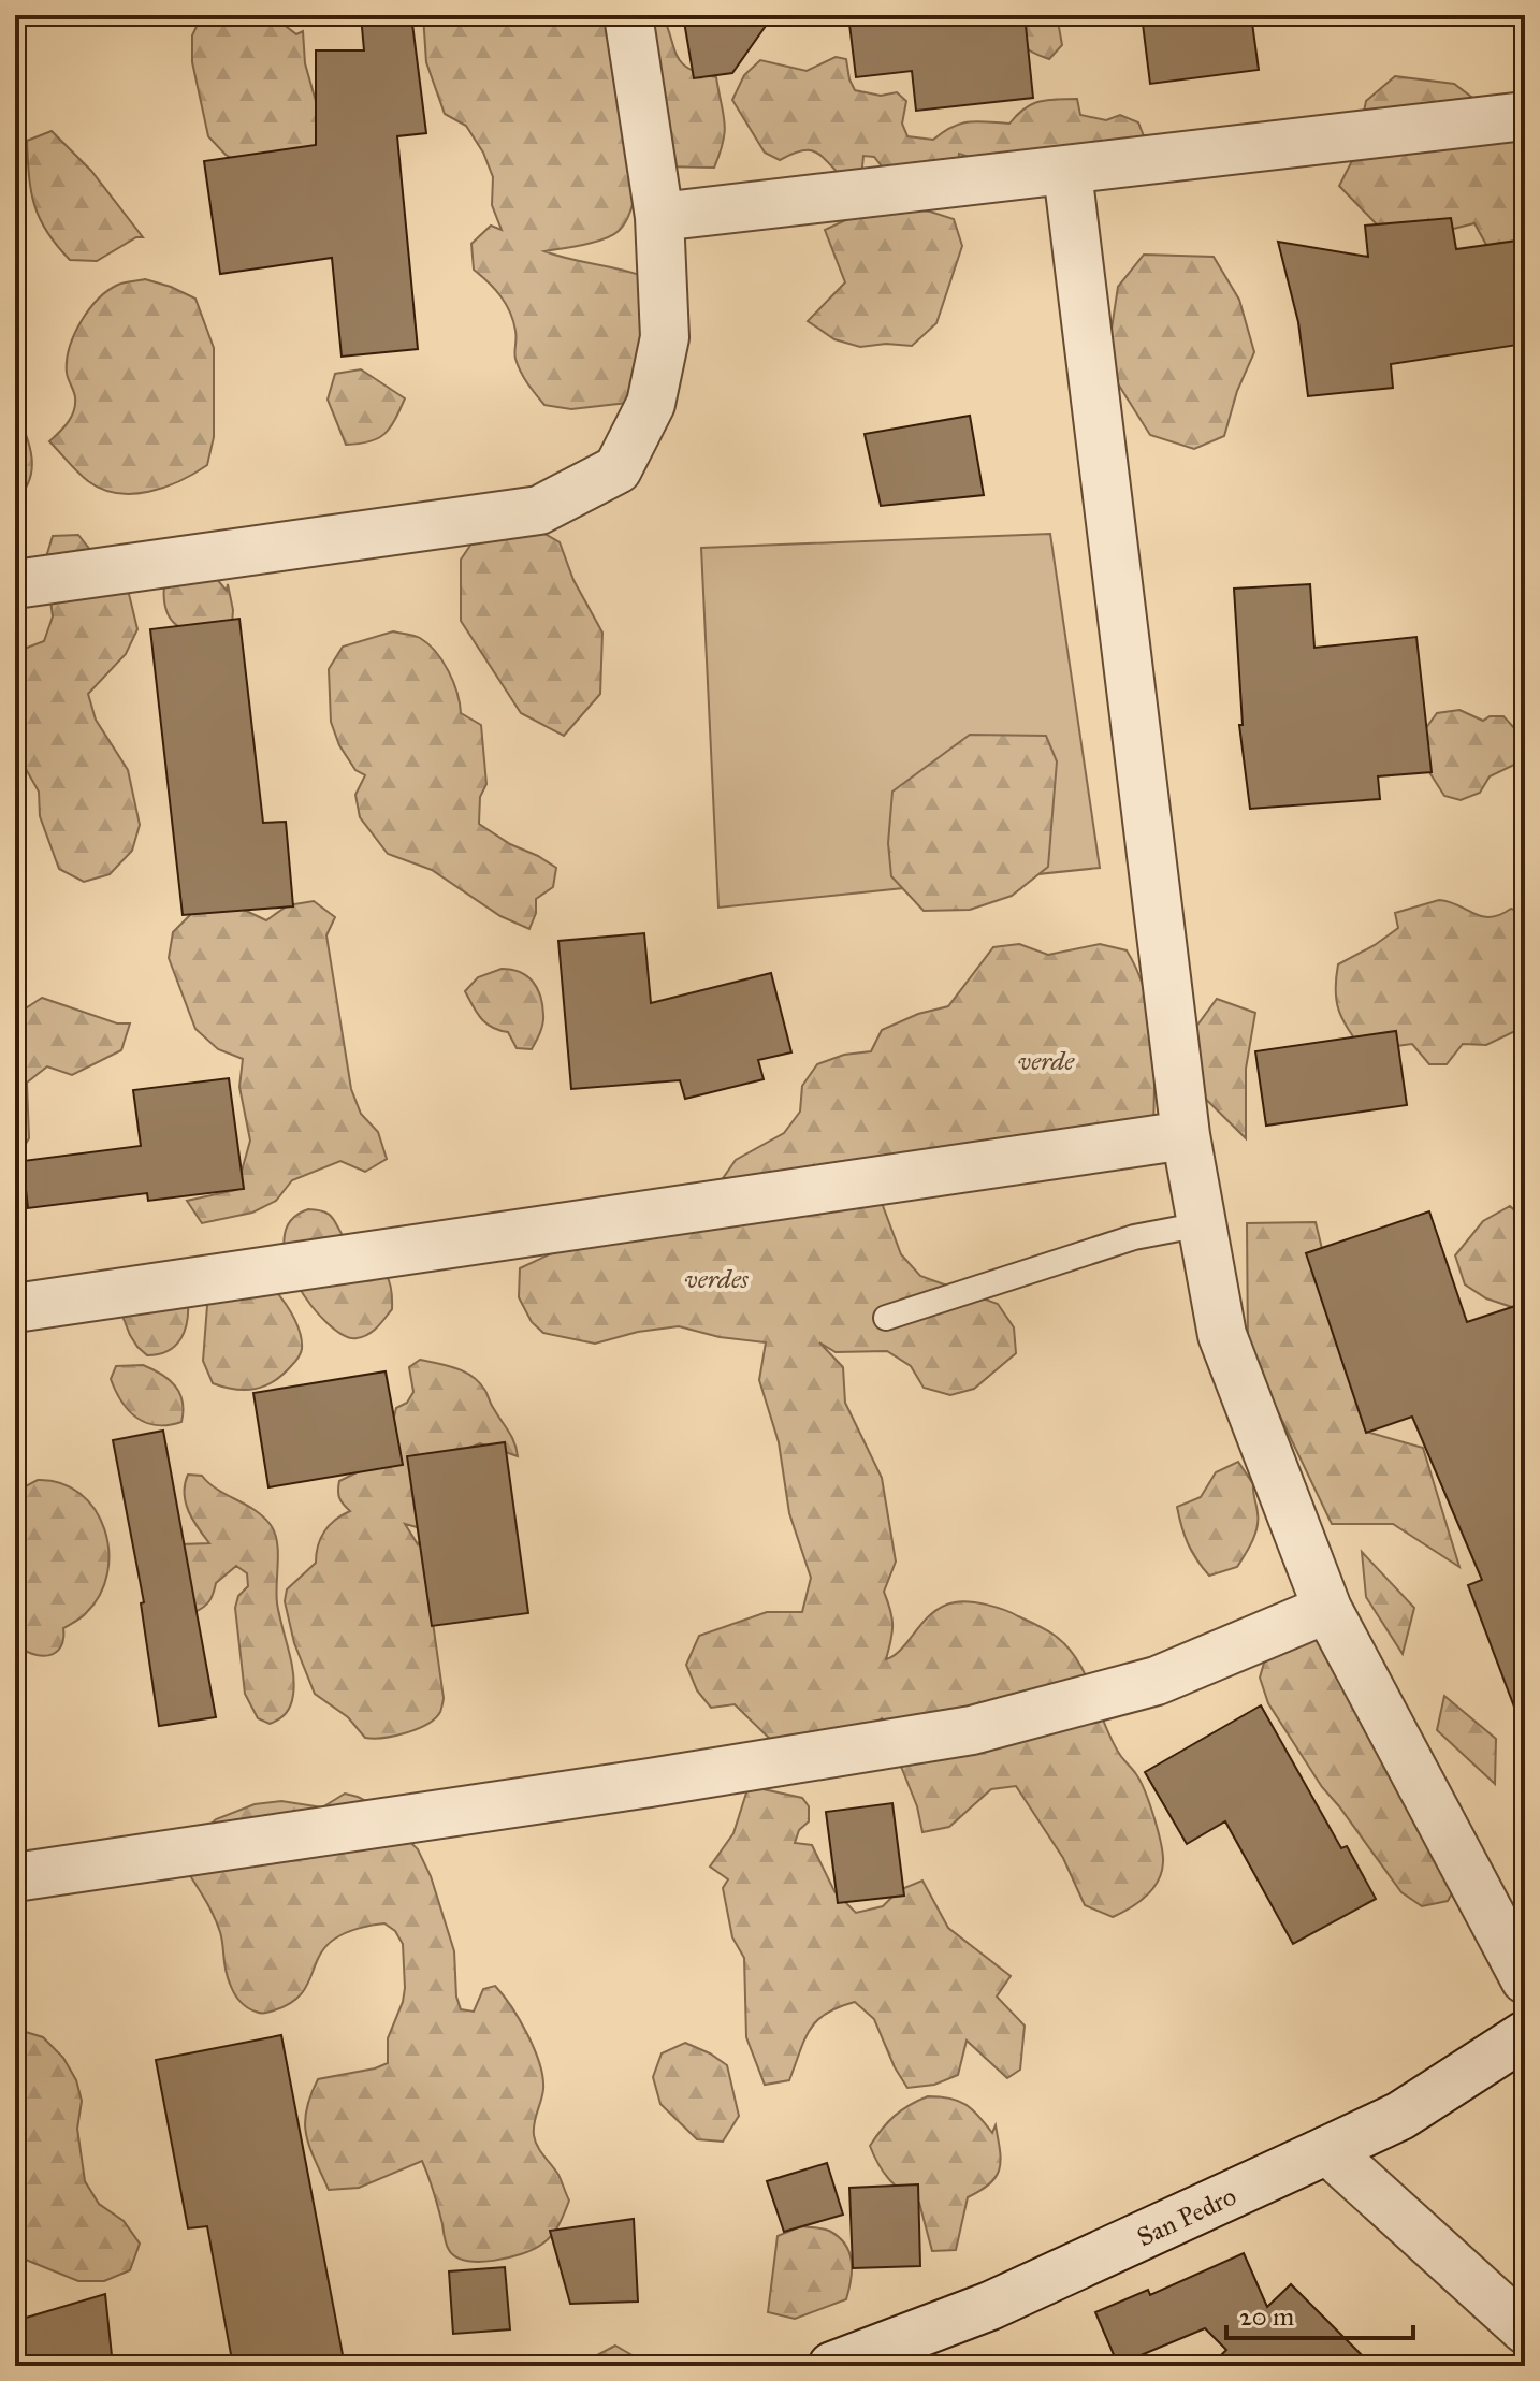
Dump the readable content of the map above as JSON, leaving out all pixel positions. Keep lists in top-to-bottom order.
{
  "streets": {
    "street": ["San Pedro"]
  },
  "parks": ["verde", "verdes"],
  "scale_bar": "20 m"
}
